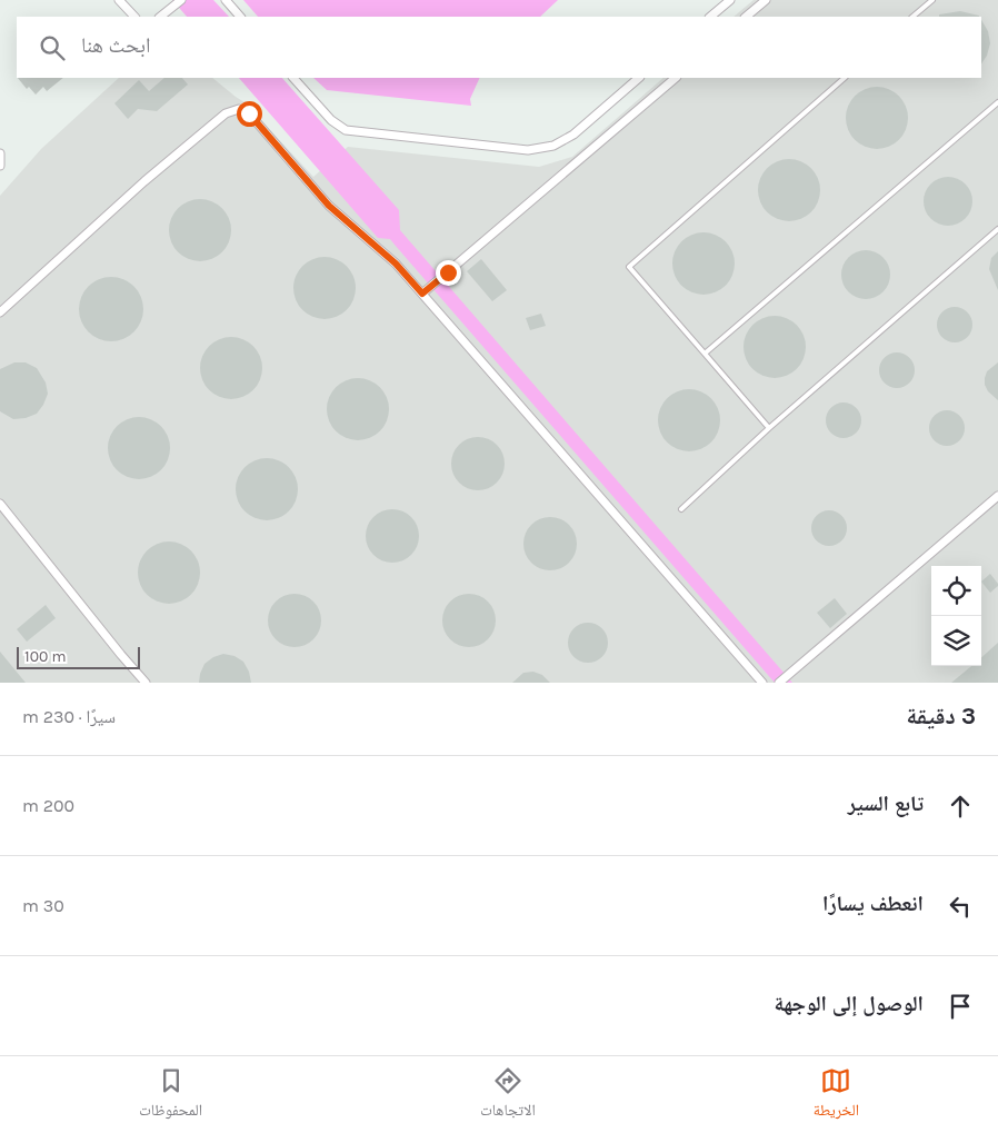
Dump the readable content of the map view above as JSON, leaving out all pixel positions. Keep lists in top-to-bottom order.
{
  "scale_bar": "100 m",
  "page": {
    "search": "ابحث هنا",
    "scale": "100 m",
    "heading": ["3 دقيقة", "سيرًا · 230 m"],
    "list": [
      ["تابع السير", "200 m"],
      ["انعطف يسارًا", "30 m"],
      "الوصول إلى الوجهة"
    ],
    "nav": ["الخريطة", "الاتجاهات", "المحفوظات"]
  }
}
